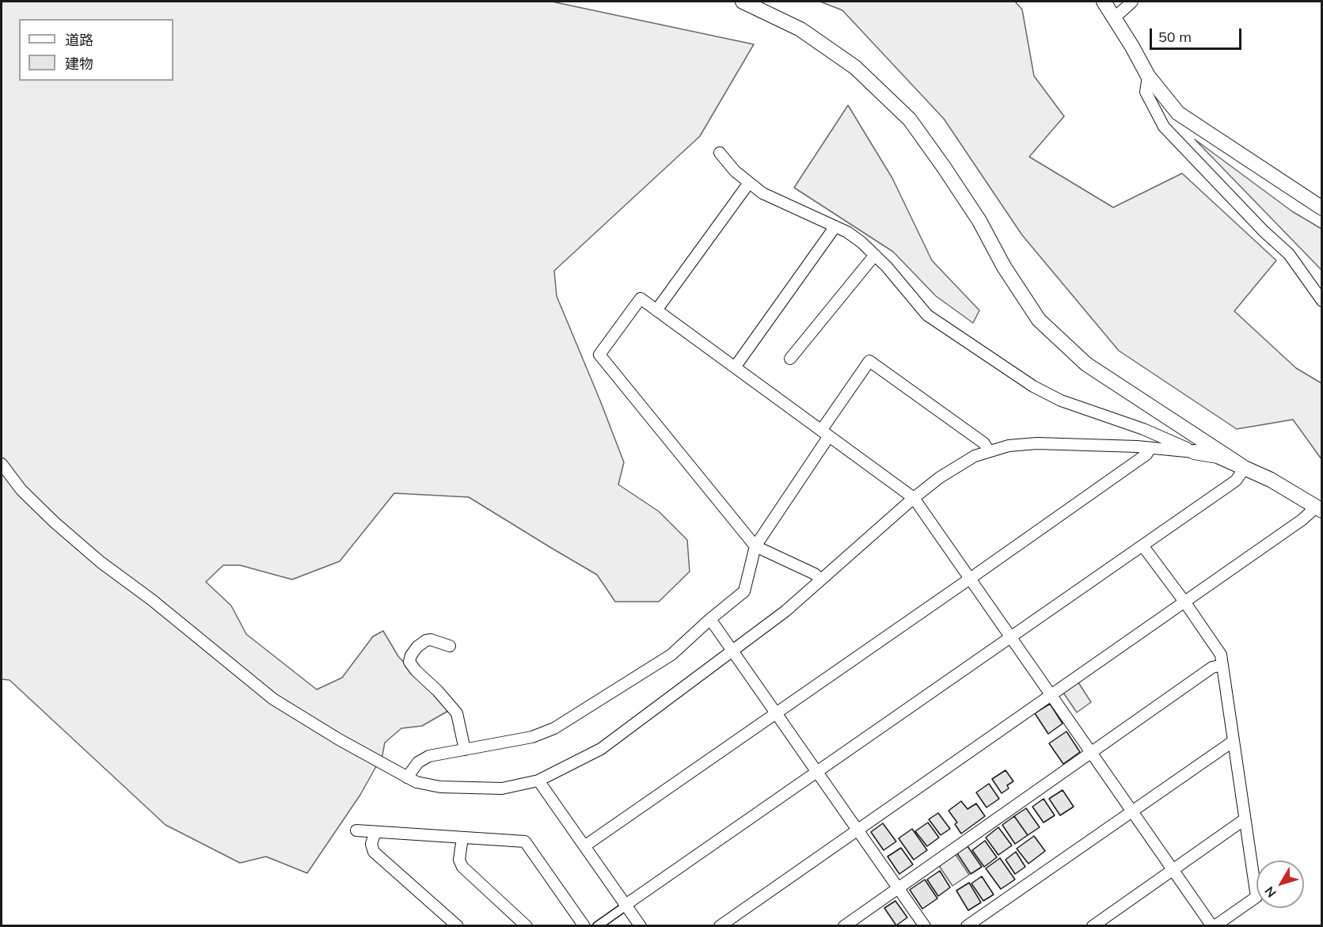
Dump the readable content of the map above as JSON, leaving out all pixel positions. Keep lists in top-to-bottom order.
{
  "legend": ["道路", "建物"],
  "scale_bar": "50 m",
  "north": "bottom left"
}
